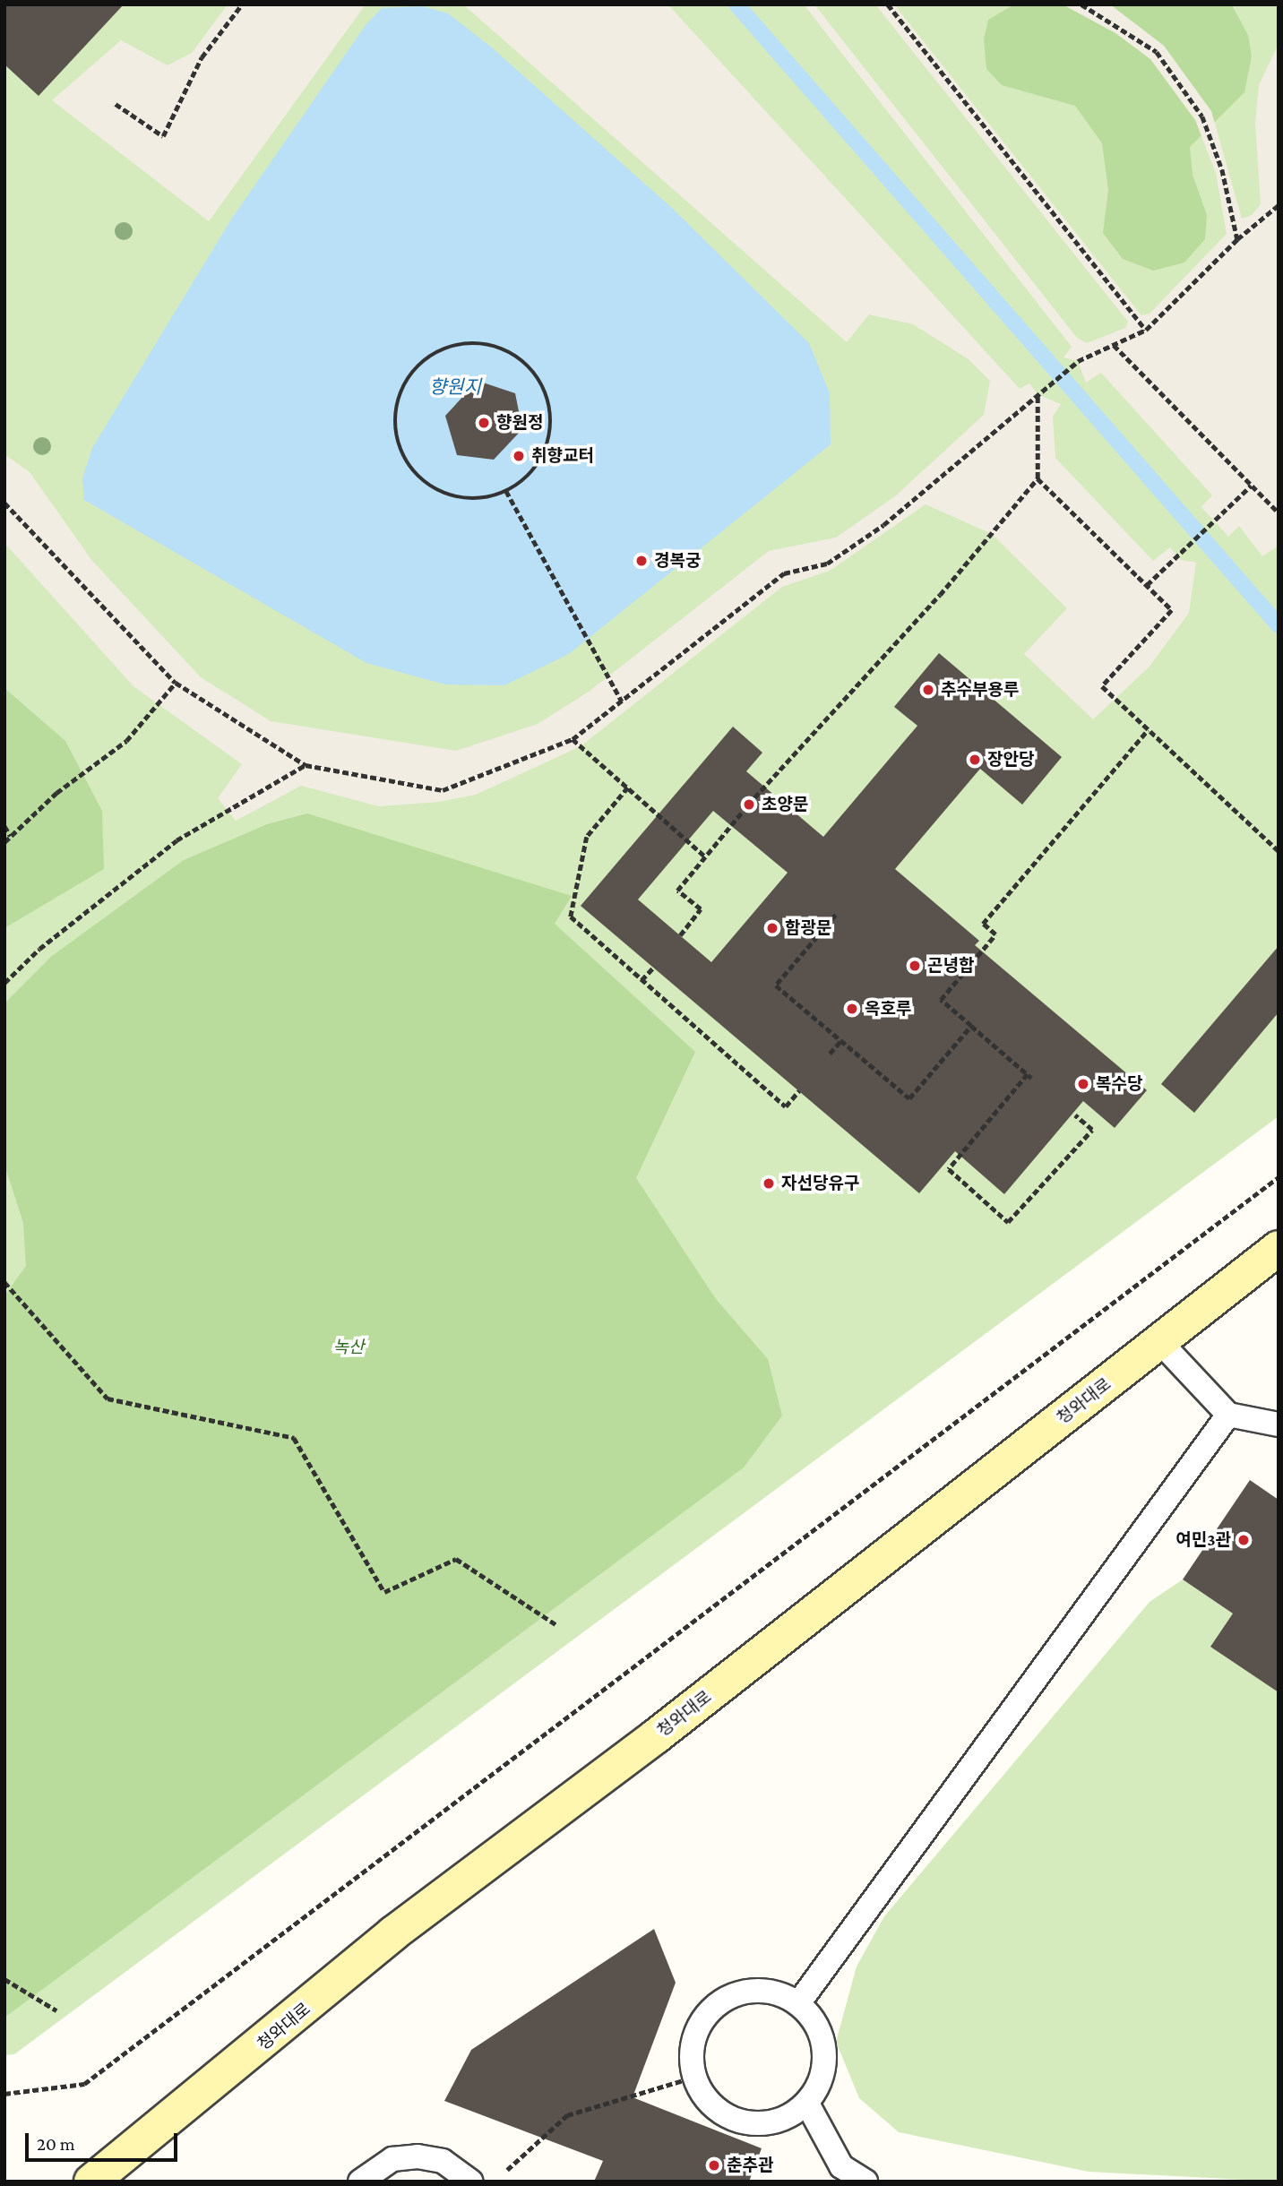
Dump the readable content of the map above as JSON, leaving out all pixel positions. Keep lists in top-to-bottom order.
{
  "streets": {
    "street": ["청와대로"]
  },
  "water": ["향원지"],
  "parks": ["녹산"],
  "places": [
    "향원정",
    "취향교터",
    "경복궁",
    "추수부용루",
    "장안당",
    "초양문",
    "함광문",
    "곤녕합",
    "옥호루",
    "복수당",
    "자선당유구",
    "여민3관",
    "춘추관"
  ],
  "scale_bar": "20 m"
}
